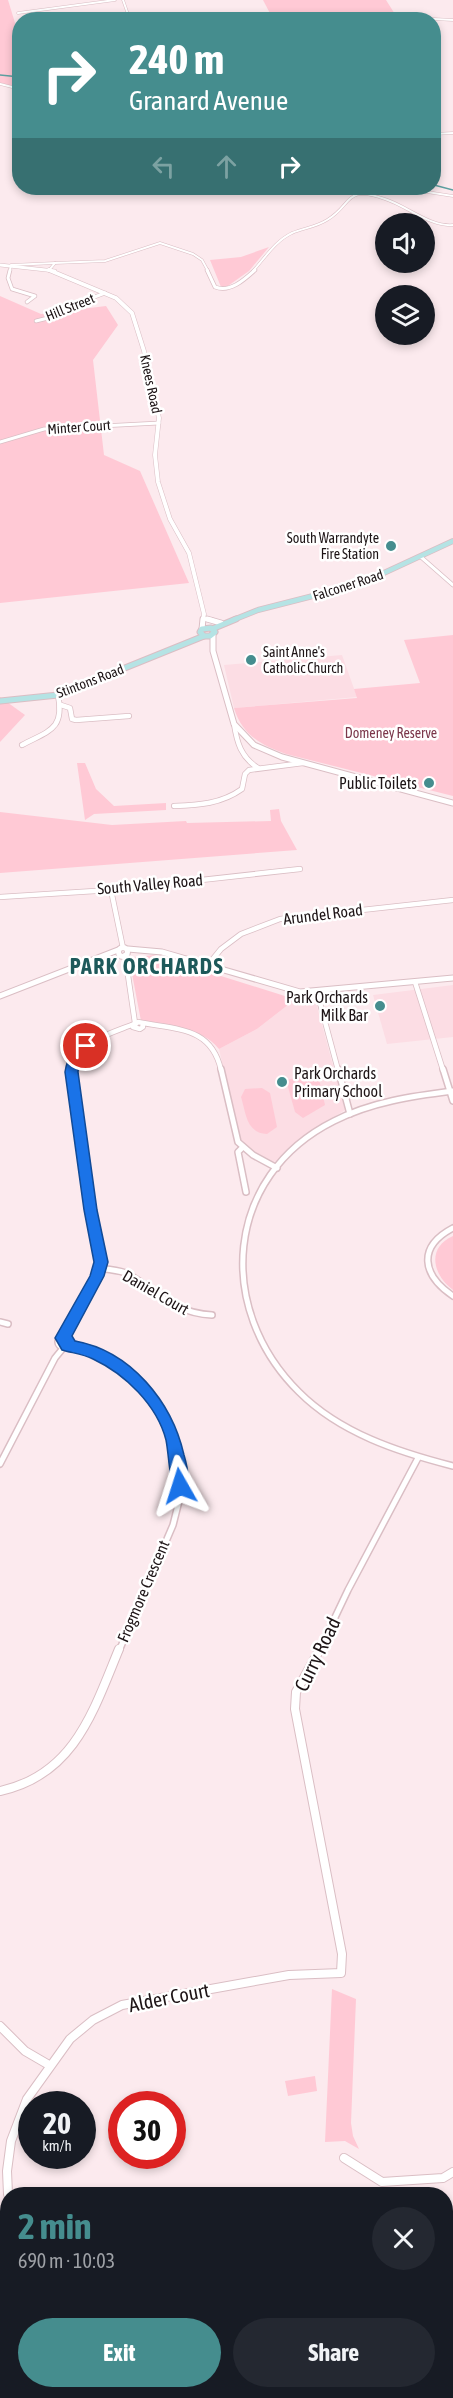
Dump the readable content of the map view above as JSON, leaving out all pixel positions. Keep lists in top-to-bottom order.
{
  "streets": {
    "main road": ["Falconer Road", "Stintons Road"],
    "street": [
      "Hill Street",
      "Knees Road",
      "Minter Court",
      "South Valley Road",
      "Arundel Road",
      "Daniel Court",
      "Frogmore Crescent",
      "Curry Road",
      "Alder Court"
    ]
  },
  "crossings": [
    ["Hill Street", "Knees Road"],
    ["Knees Road", "Minter Court"],
    ["Knees Road", "Falconer Road"],
    ["Knees Road", "Stintons Road"],
    ["Curry Road", "Alder Court"]
  ],
  "districts": ["PARK ORCHARDS"],
  "parks": ["Domeney Reserve"],
  "places": [
    "South Warrandyte Fire Station",
    "Saint Anne's Catholic Church",
    "Public Toilets",
    "Park Orchards Milk Bar",
    "Park Orchards Primary School"
  ],
  "page": {
    "turn": ["240 m", "Granard Avenue"],
    "speed": "20 km/h",
    "limit": "30",
    "heading": ["2 min", "690 m · 10:03"],
    "buttons": ["Exit", "Share"]
  }
}
